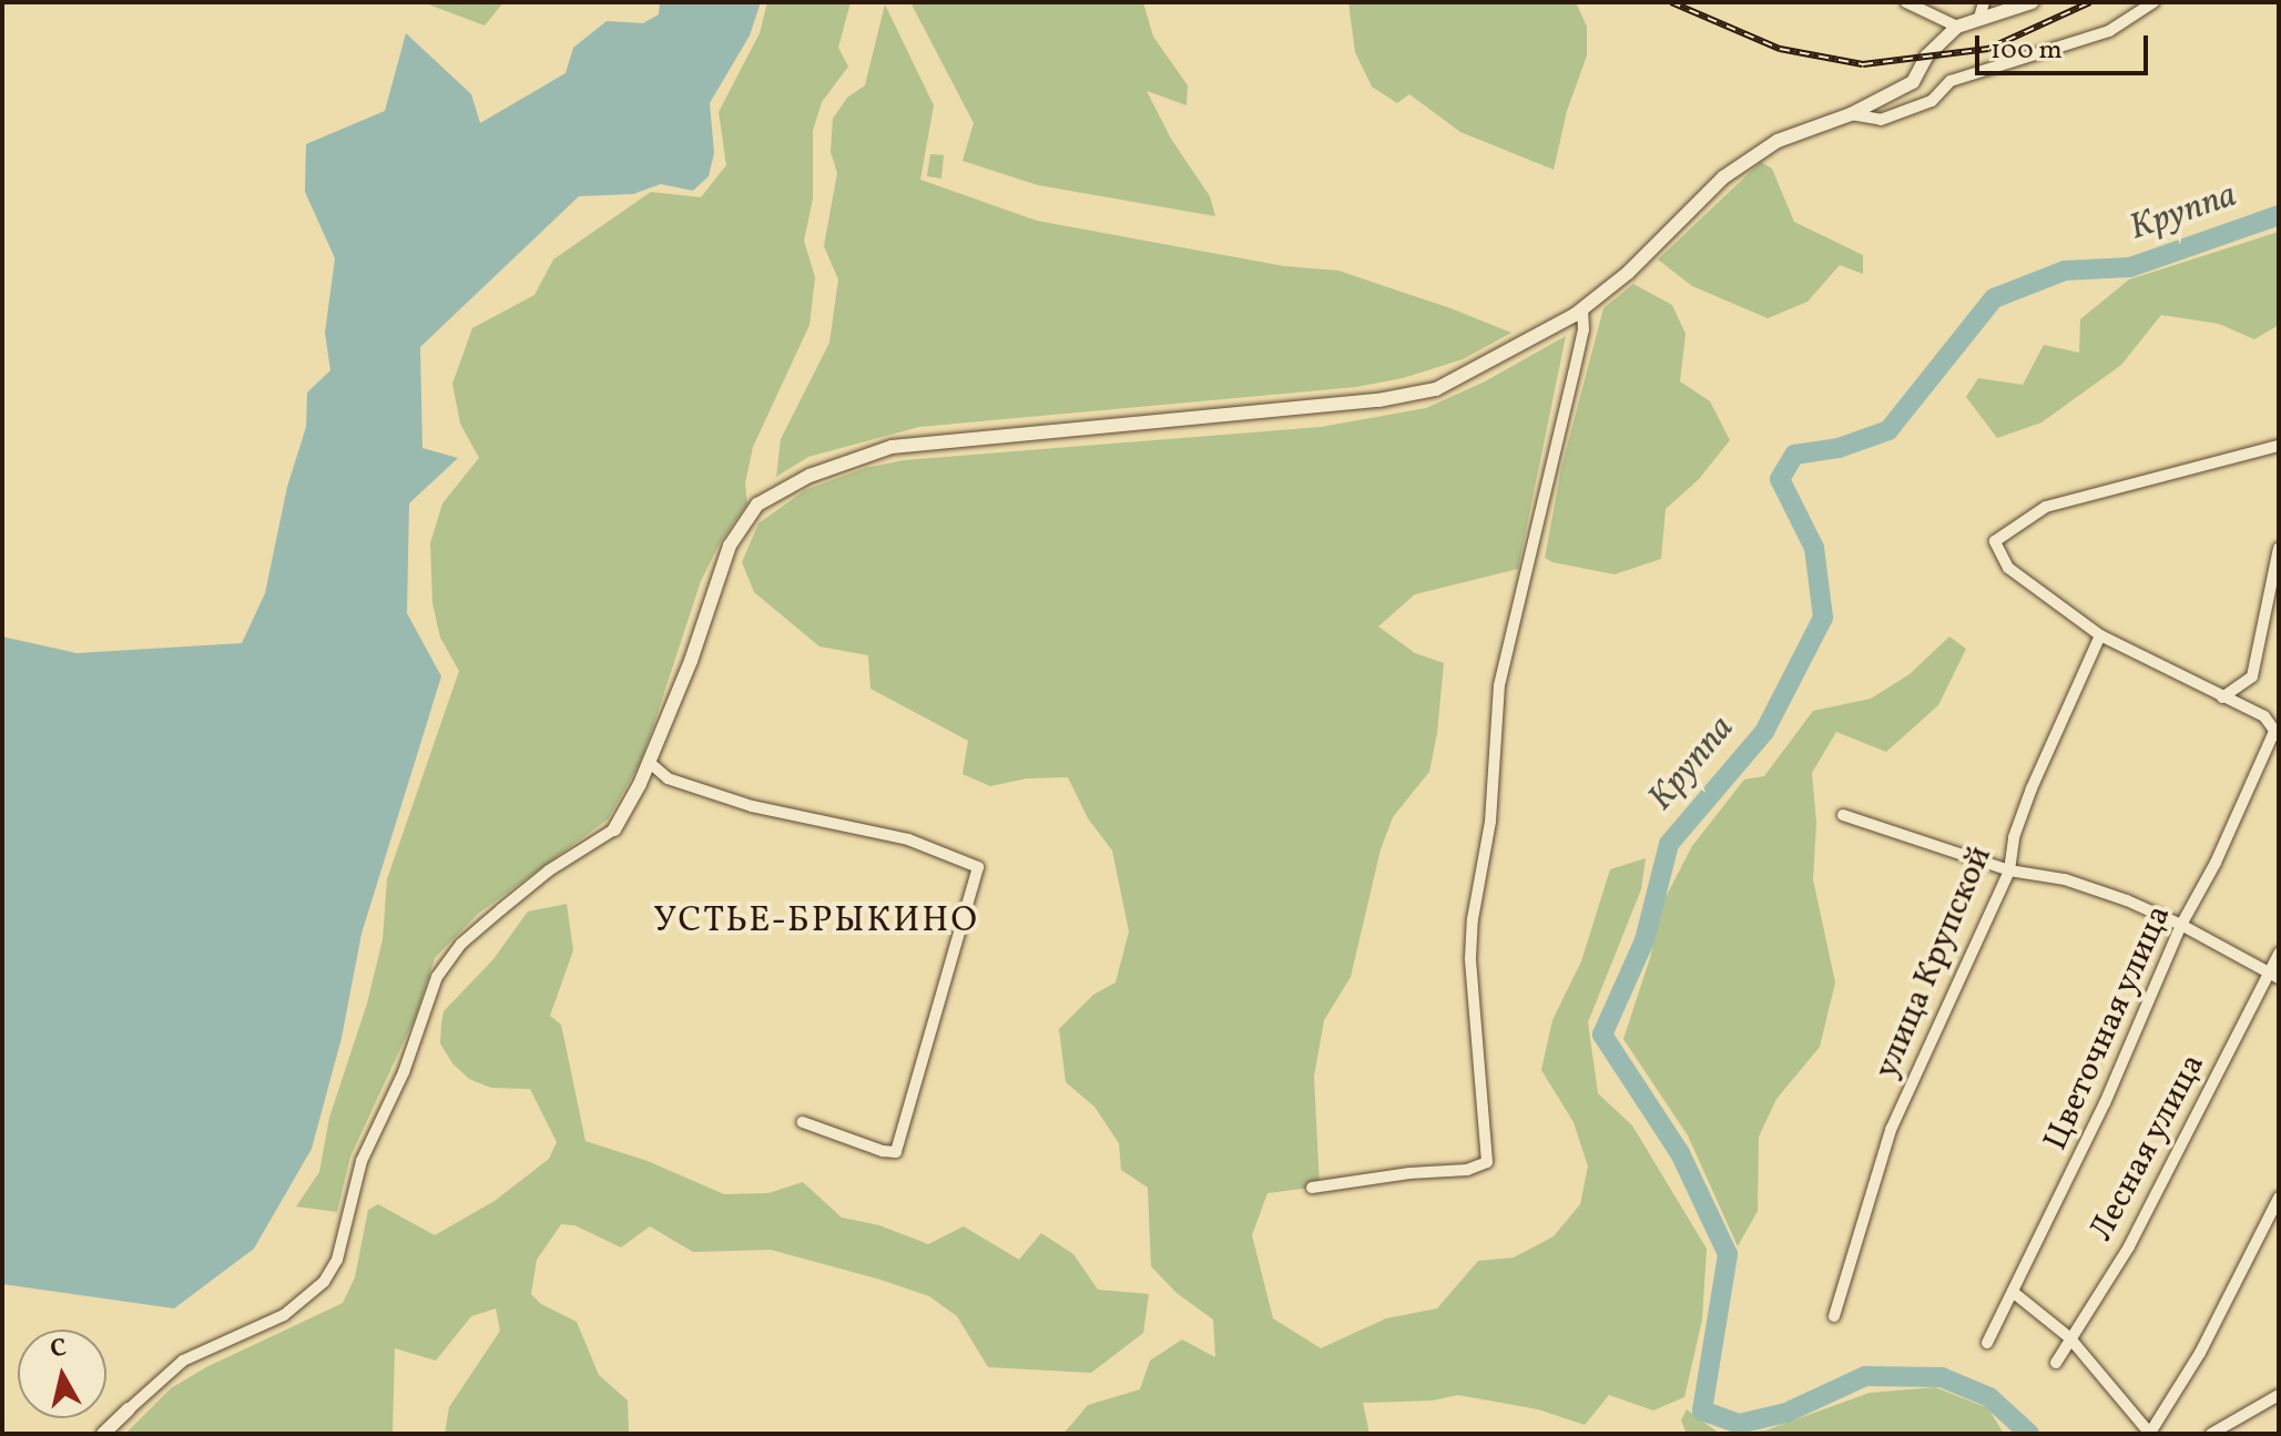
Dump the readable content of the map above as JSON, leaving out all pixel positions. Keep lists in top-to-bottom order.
{
  "streets": {
    "street": ["улица Крупской", "Цветочная улица", "Лесная улица"]
  },
  "districts": ["УСТЬЕ-БРЫКИНО"],
  "water": ["Круппа"],
  "scale_bar": "100 m",
  "north": "top"
}
